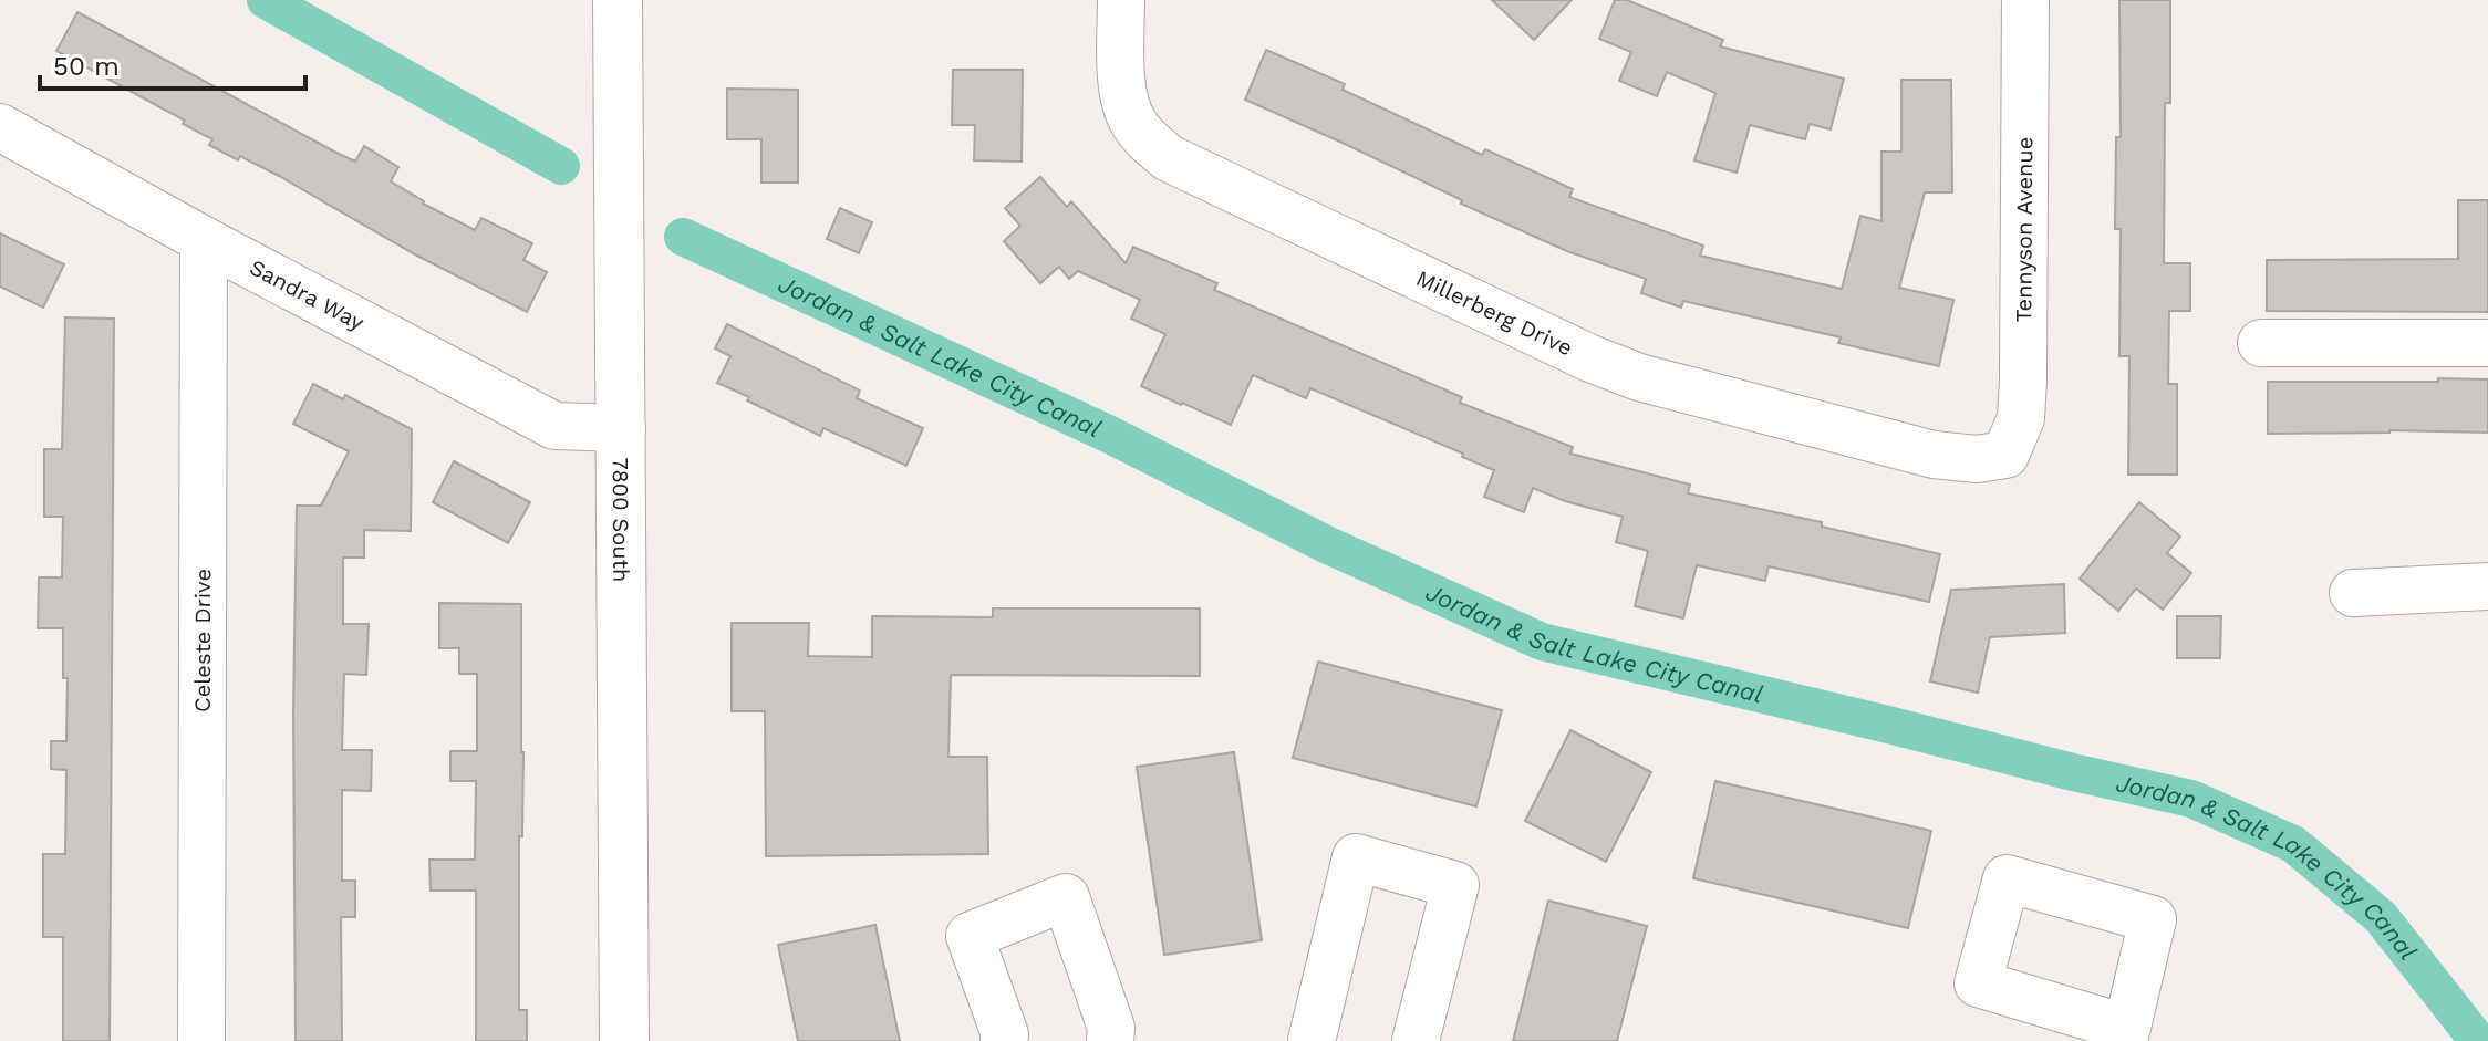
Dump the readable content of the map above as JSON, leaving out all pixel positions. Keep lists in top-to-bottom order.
{
  "streets": {
    "main road": ["7800 South"],
    "street": [
      "Tennyson Avenue",
      "Sandra Way",
      "Millerberg Drive",
      "Celeste Drive"
    ]
  },
  "crossings": [
    ["Tennyson Avenue", "Millerberg Drive"],
    ["Sandra Way", "7800 South"],
    ["Sandra Way", "Celeste Drive"]
  ],
  "water": ["Jordan & Salt Lake City Canal"],
  "scale_bar": "50 m"
}
